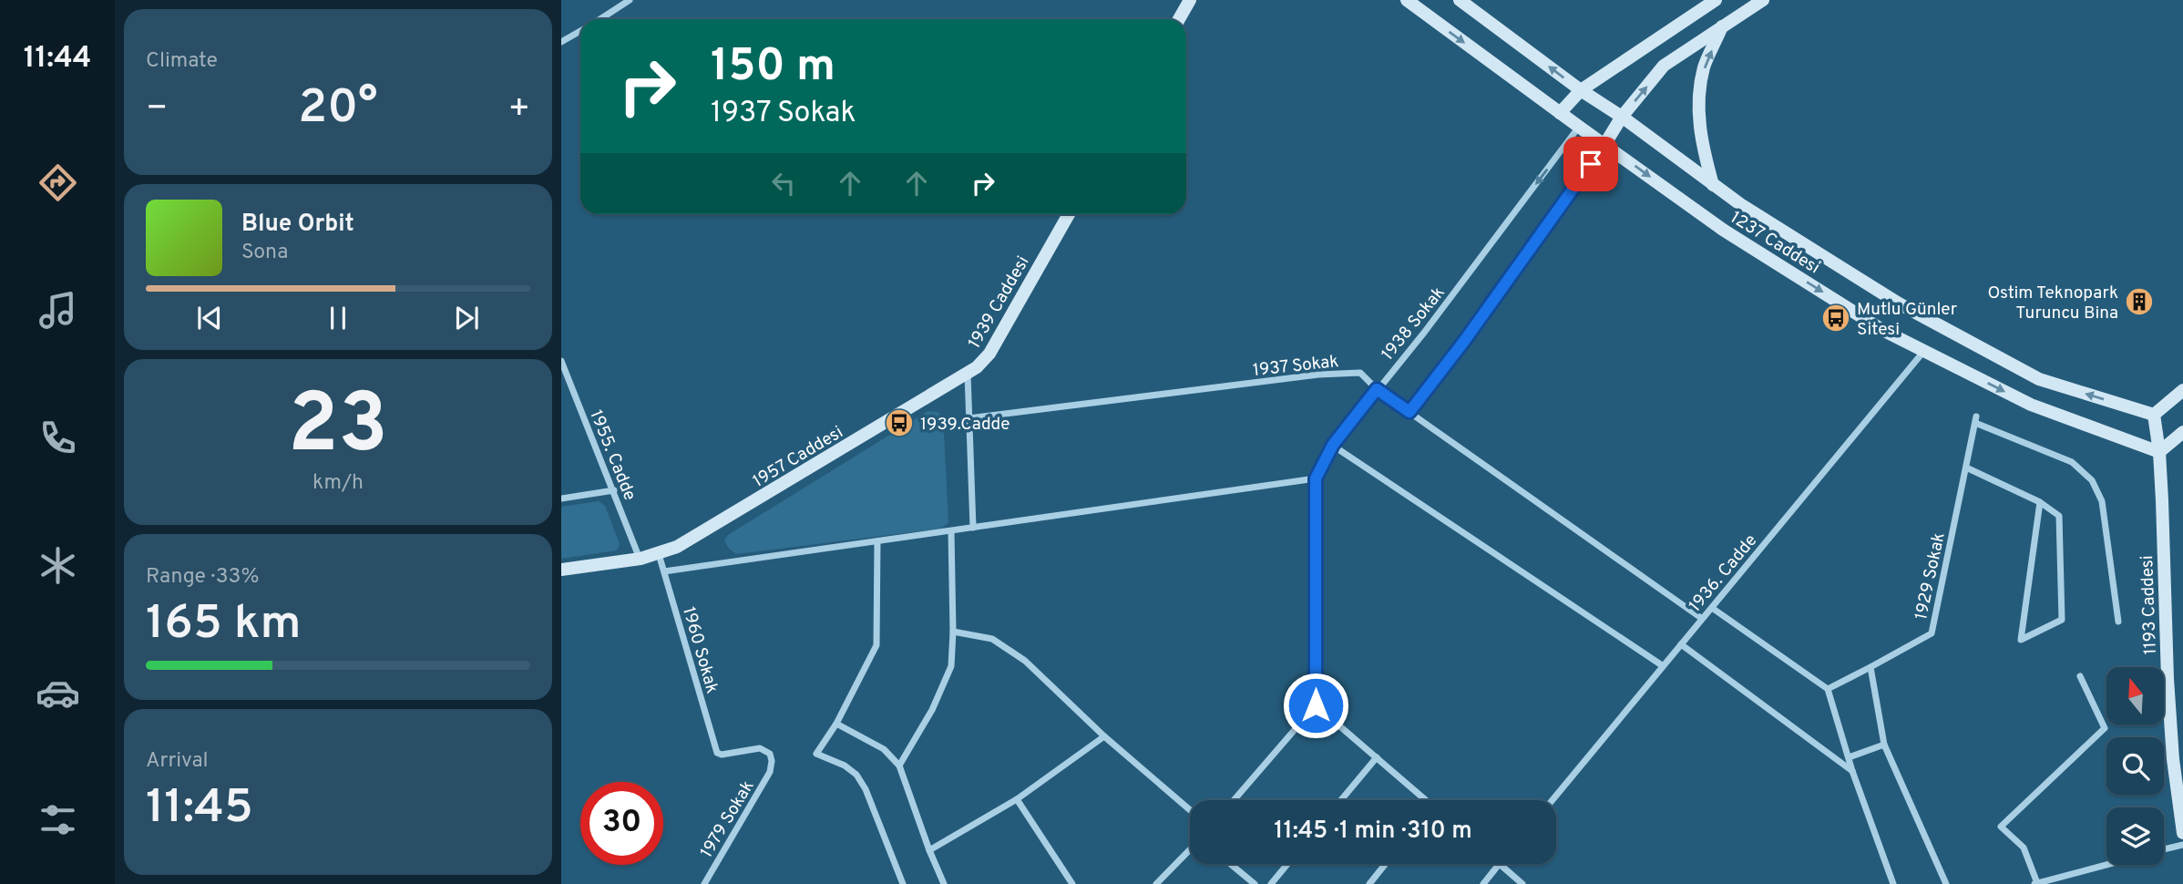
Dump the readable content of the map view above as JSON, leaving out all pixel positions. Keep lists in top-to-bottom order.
{
  "streets": {
    "street": [
      "1237 Caddesi",
      "1939 Caddesi",
      "1938 Sokak",
      "1937 Sokak",
      "1955. Cadde",
      "1957 Caddesi",
      "1936. Cadde",
      "1929 Sokak",
      "1193 Caddesi",
      "1960 Sokak",
      "1979 Sokak"
    ]
  },
  "crossings": [
    ["1237 Caddesi", "1938 Sokak"],
    ["1237 Caddesi", "1936. Cadde"],
    ["1237 Caddesi", "1193 Caddesi"],
    ["1939 Caddesi", "1937 Sokak"],
    ["1939 Caddesi", "1957 Caddesi"],
    ["1938 Sokak", "1937 Sokak"],
    ["1937 Sokak", "1936. Cadde"],
    ["1955. Cadde", "1957 Caddesi"],
    ["1957 Caddesi", "1960 Sokak"],
    ["1960 Sokak", "1979 Sokak"]
  ],
  "places": {
    "building": ["Ostim Teknopark Turuncu Bina"],
    "bus stop": ["Mutlu Günler Sitesi", "1939.Cadde"]
  },
  "north": "top",
  "page": {
    "tabs": "11:44",
    "tile": [
      "Climate",
      ["23", "km/h"],
      ["Range · 33%", "165 km"],
      ["Arrival", "11:45"]
    ],
    "turn": ["150 m", "1937 Sokak"],
    "heat": ["−", "20°", "+"],
    "song": ["Blue Orbit", "Sona"],
    "limit": "30",
    "trip": "11:45 · 1 min · 310 m"
  }
}
